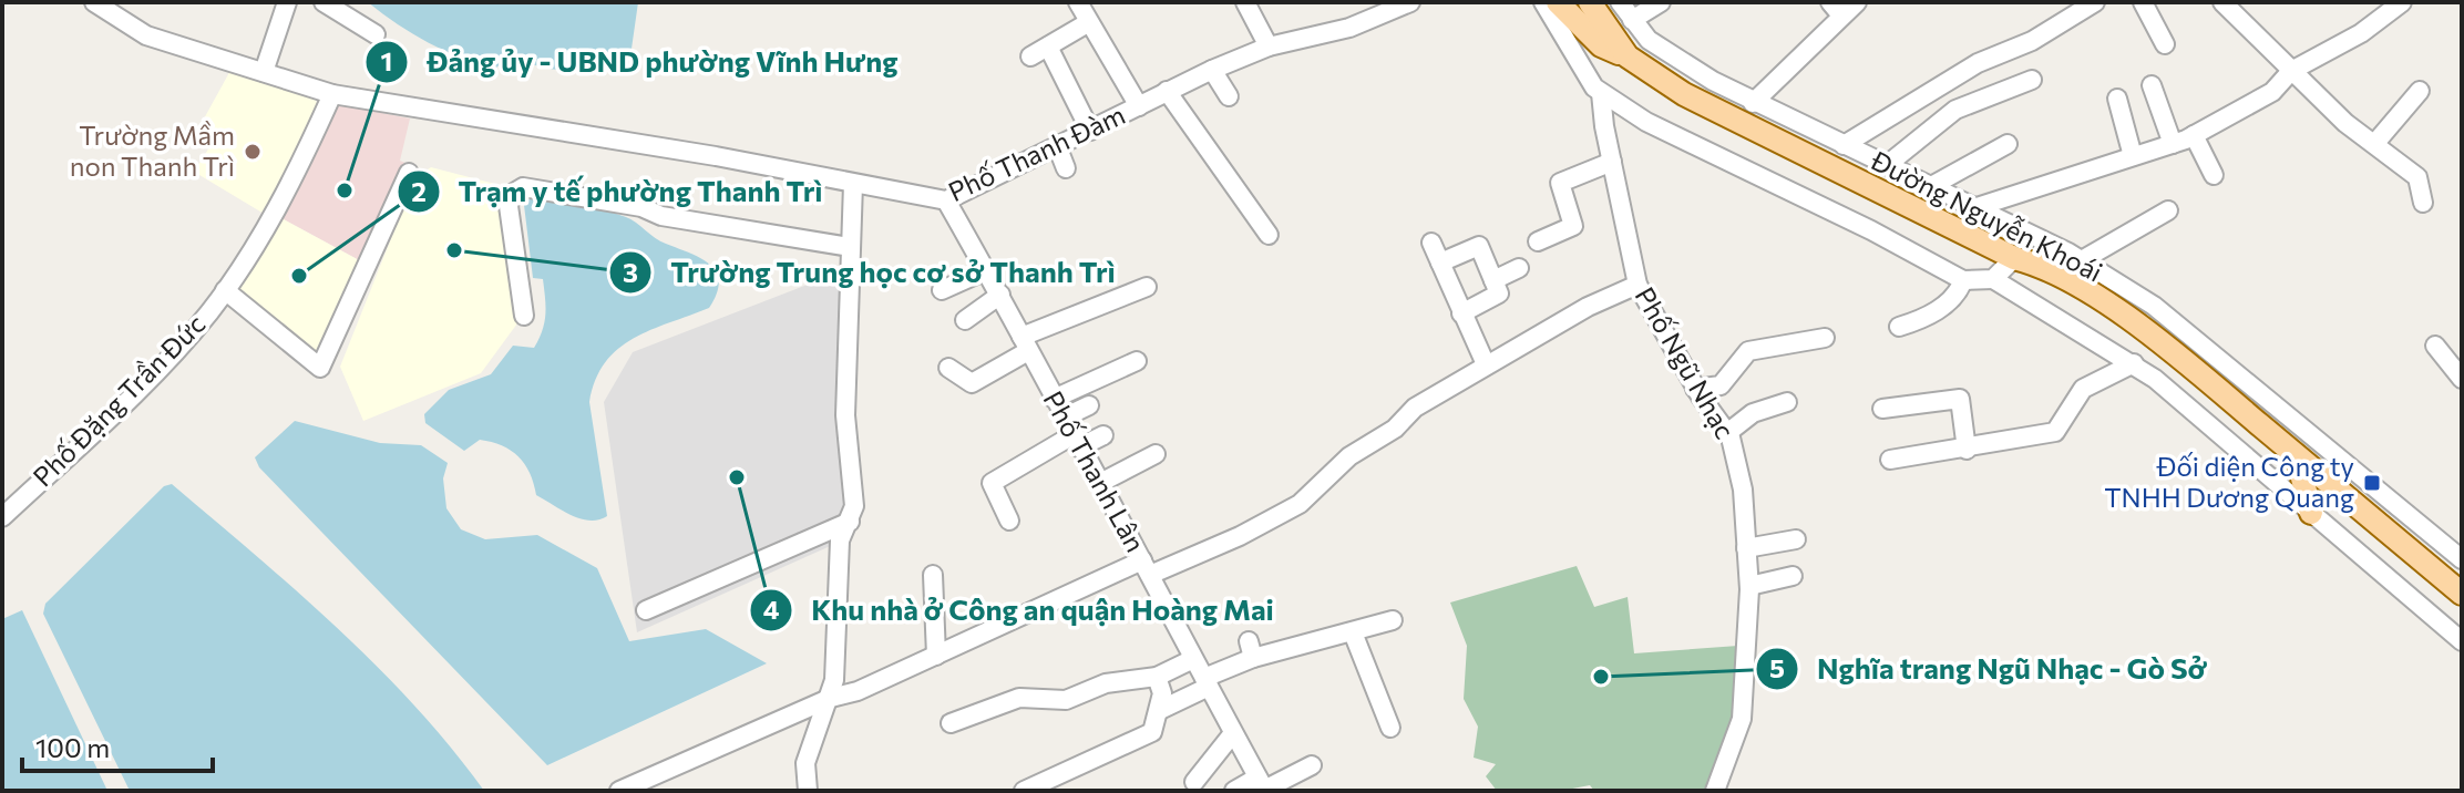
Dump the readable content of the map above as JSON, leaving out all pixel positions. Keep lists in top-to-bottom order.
{
  "streets": {
    "main road": ["Đường Nguyễn Khoái"],
    "street": [
      "Phố Thanh Đàm",
      "Phố Ngũ Nhạc",
      "Phố Đặng Trần Đức",
      "Phố Thanh Lân"
    ]
  },
  "crossings": [
    ["Phố Thanh Đàm", "Phố Đặng Trần Đức"],
    ["Phố Thanh Đàm", "Phố Thanh Lân"]
  ],
  "places": {
    "other": [
      "Trường Mầm non Thanh Trì",
      "Đảng ủy - UBND phường Vĩnh Hưng",
      "Trường Trung học cơ sở Thanh Trì",
      "Trạm y tế phường Thanh Trì",
      "Khu nhà ở Công an quận Hoàng Mai",
      "Nghĩa trang Ngũ Nhạc - Gò Sở"
    ],
    "transit": ["Đối diện Công ty TNHH Dương Quang"]
  },
  "scale_bar": "100 m"
}
